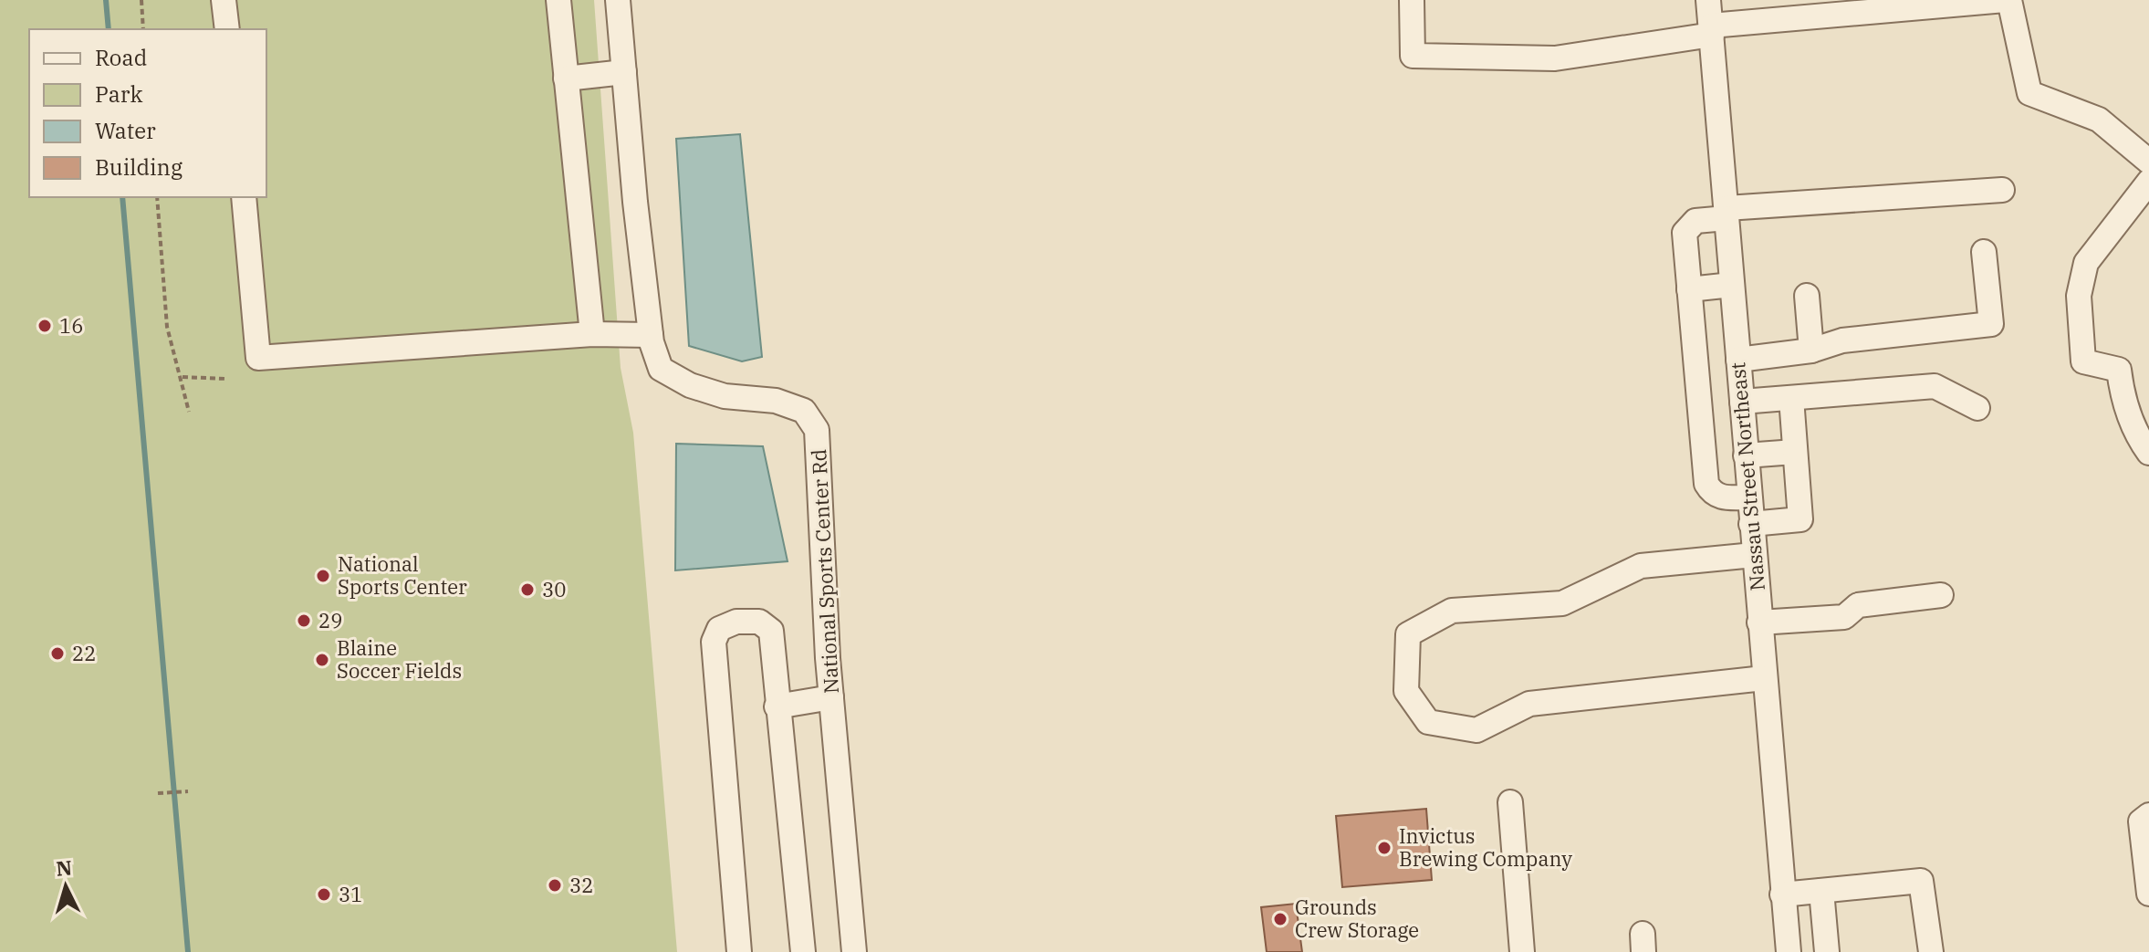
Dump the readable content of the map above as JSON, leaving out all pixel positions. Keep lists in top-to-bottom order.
{
  "streets": {
    "street": ["Nassau Street Northeast", "National Sports Center Rd"]
  },
  "places": [
    "16",
    "National Sports Center",
    "30",
    "29",
    "22",
    "Blaine Soccer Fields",
    "Invictus Brewing Company",
    "32",
    "31",
    "Grounds Crew Storage"
  ],
  "legend": [
    "Road",
    "Park",
    "Water",
    "Building"
  ],
  "north": "top"
}
